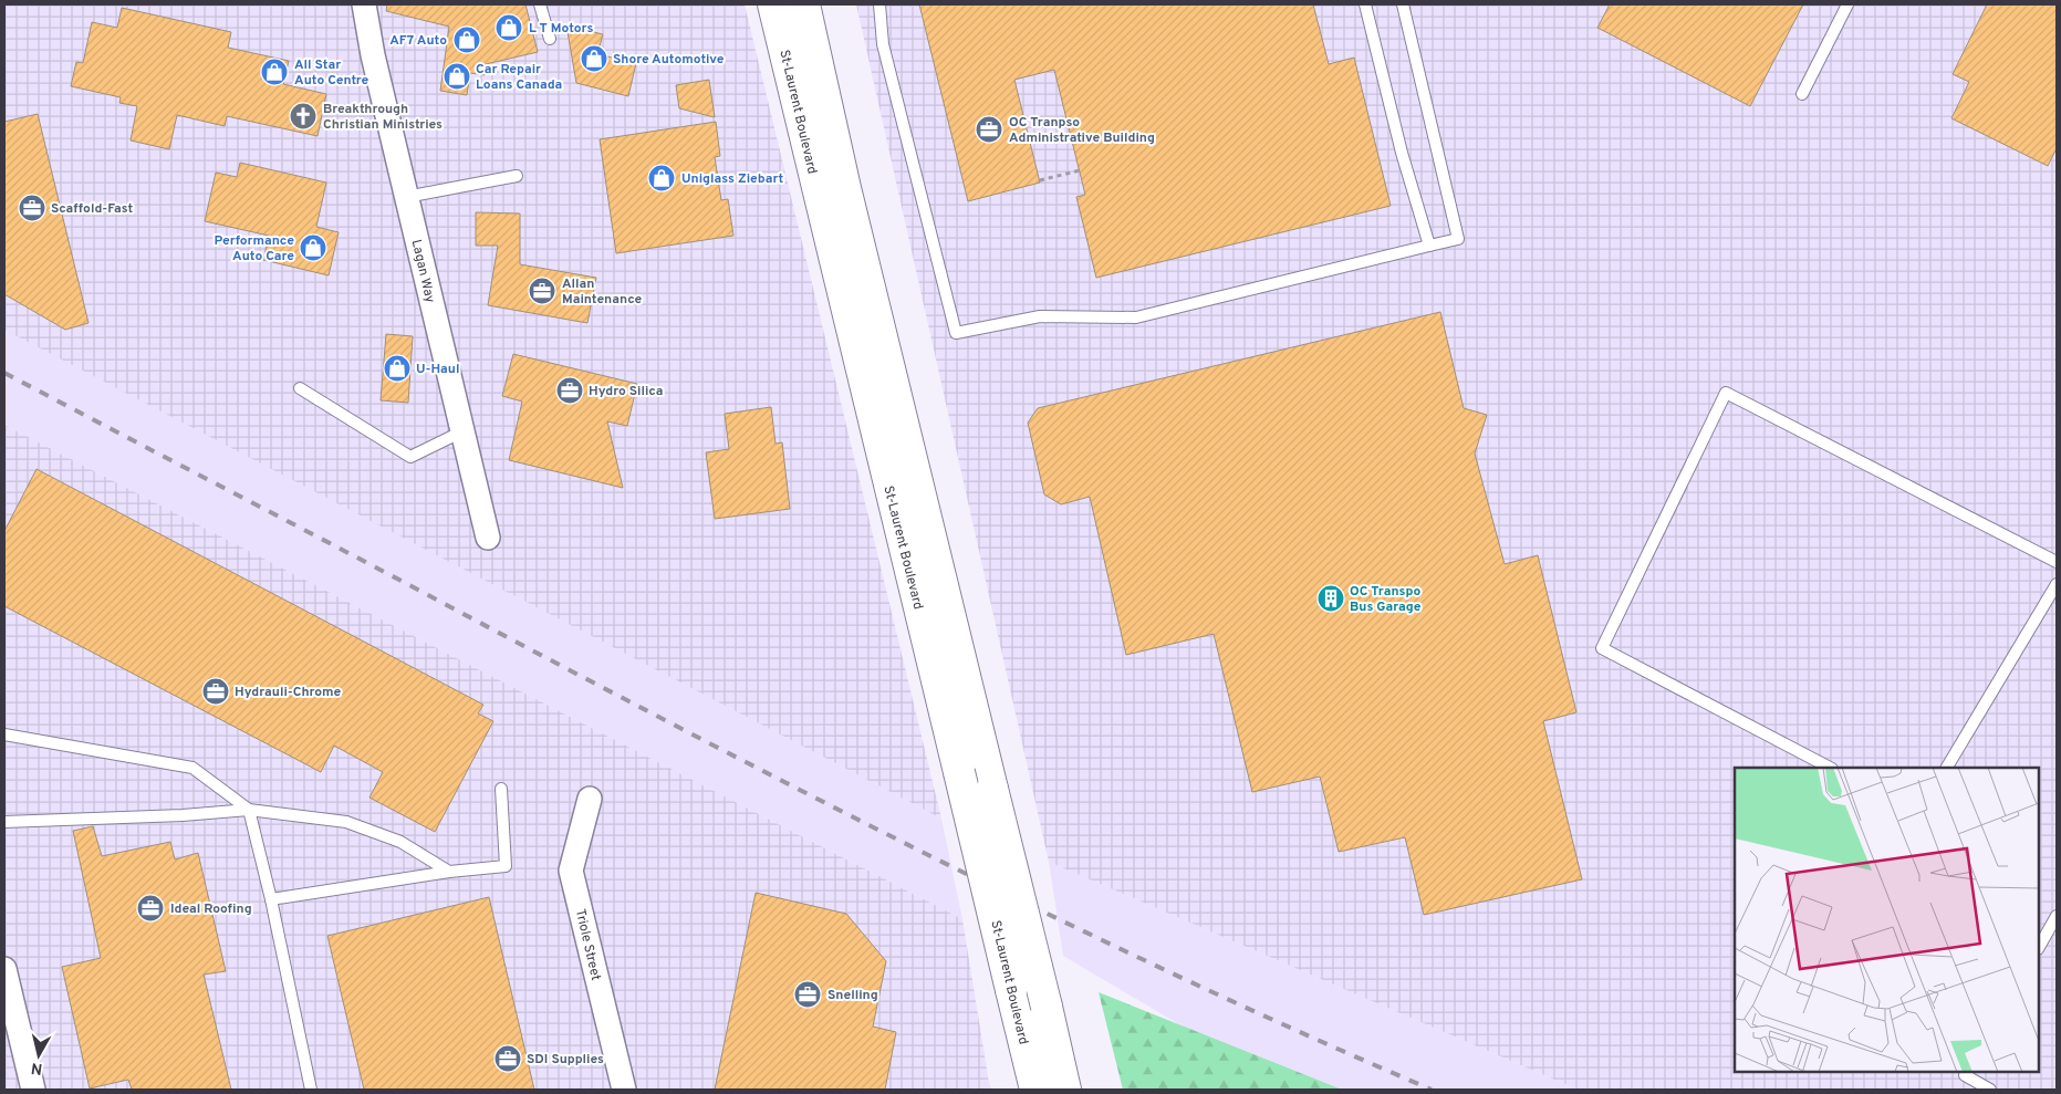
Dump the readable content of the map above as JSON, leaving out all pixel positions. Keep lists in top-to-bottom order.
{
  "streets": {
    "main road": ["St-Laurent Boulevard"],
    "street": ["Lagan Way", "Triole Street"]
  },
  "places": {
    "shop": [
      "L T Motors",
      "AF7 Auto",
      "Shore Automotive",
      "All Star Auto Centre",
      "Car Repair Loans Canada",
      "Uniglass Ziebart",
      "Performance Auto Care",
      "U-Haul"
    ],
    "church": ["Breakthrough Christian Ministries"],
    "office": [
      "OC Tranpso Administrative Building",
      "Scaffold-Fast",
      "Allan Maintenance",
      "Hydro Silica",
      "Hydrauli-Chrome",
      "Ideal Roofing",
      "Snelling",
      "SDI Supplies"
    ],
    "building": ["OC Transpo Bus Garage"]
  },
  "north": "bottom"
}
